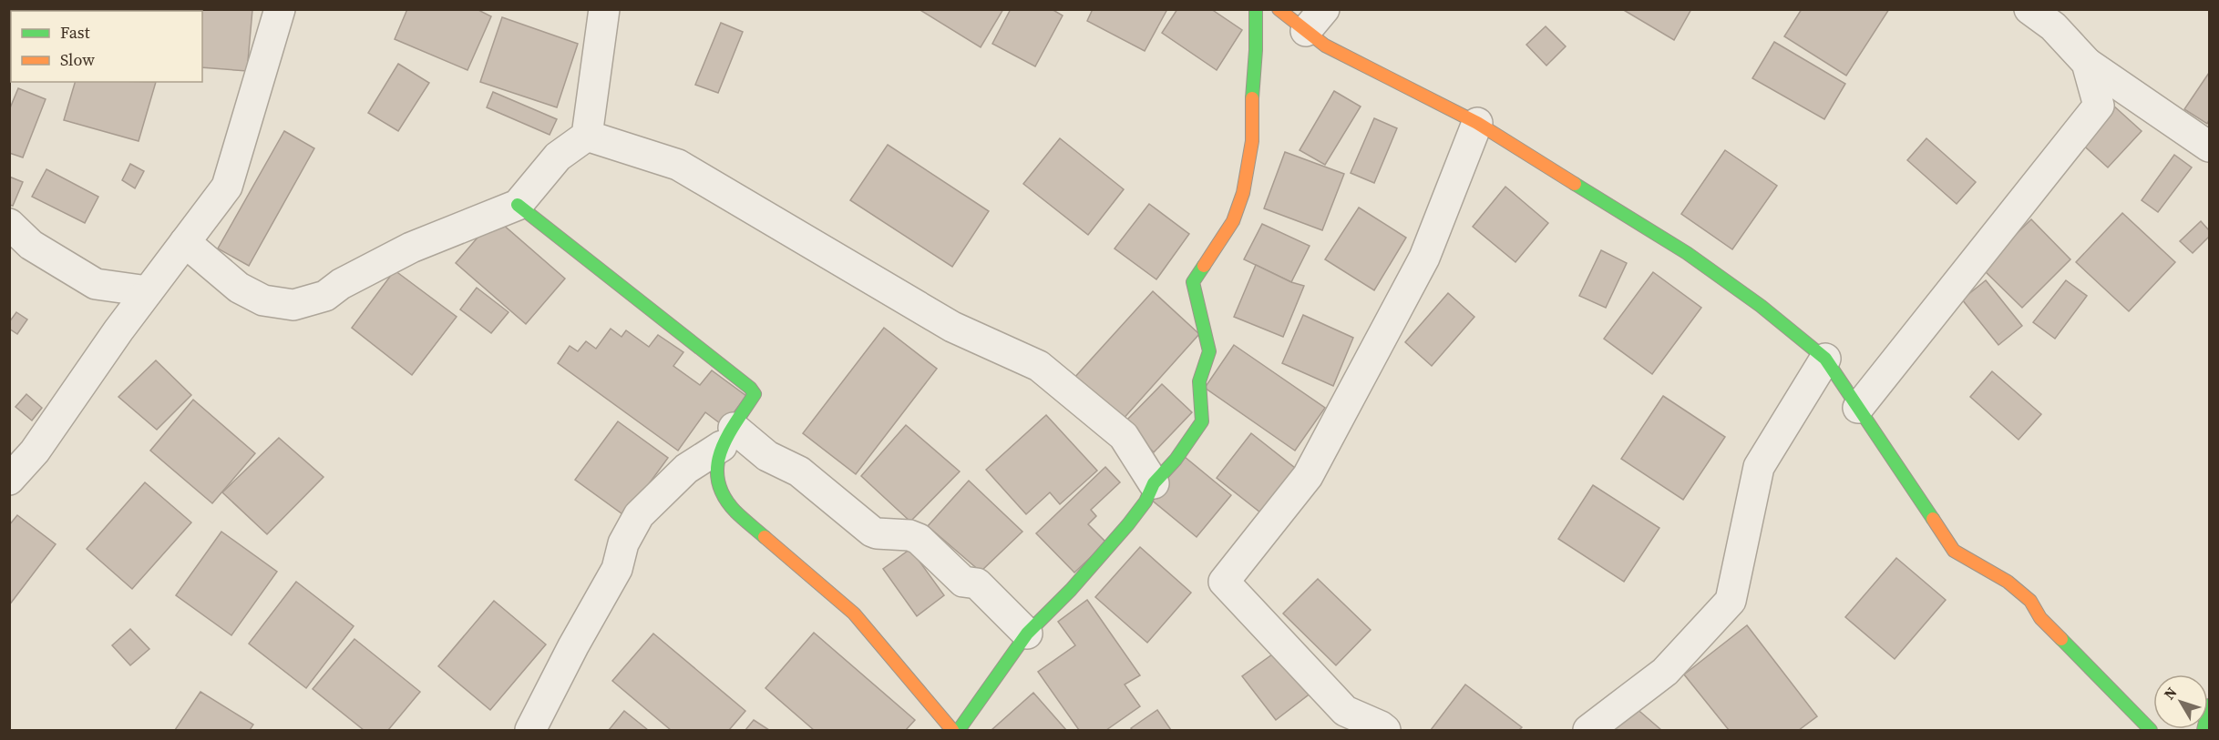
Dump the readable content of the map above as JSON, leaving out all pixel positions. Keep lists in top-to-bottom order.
{
  "legend": ["Fast", "Slow"],
  "north": "top left"
}
